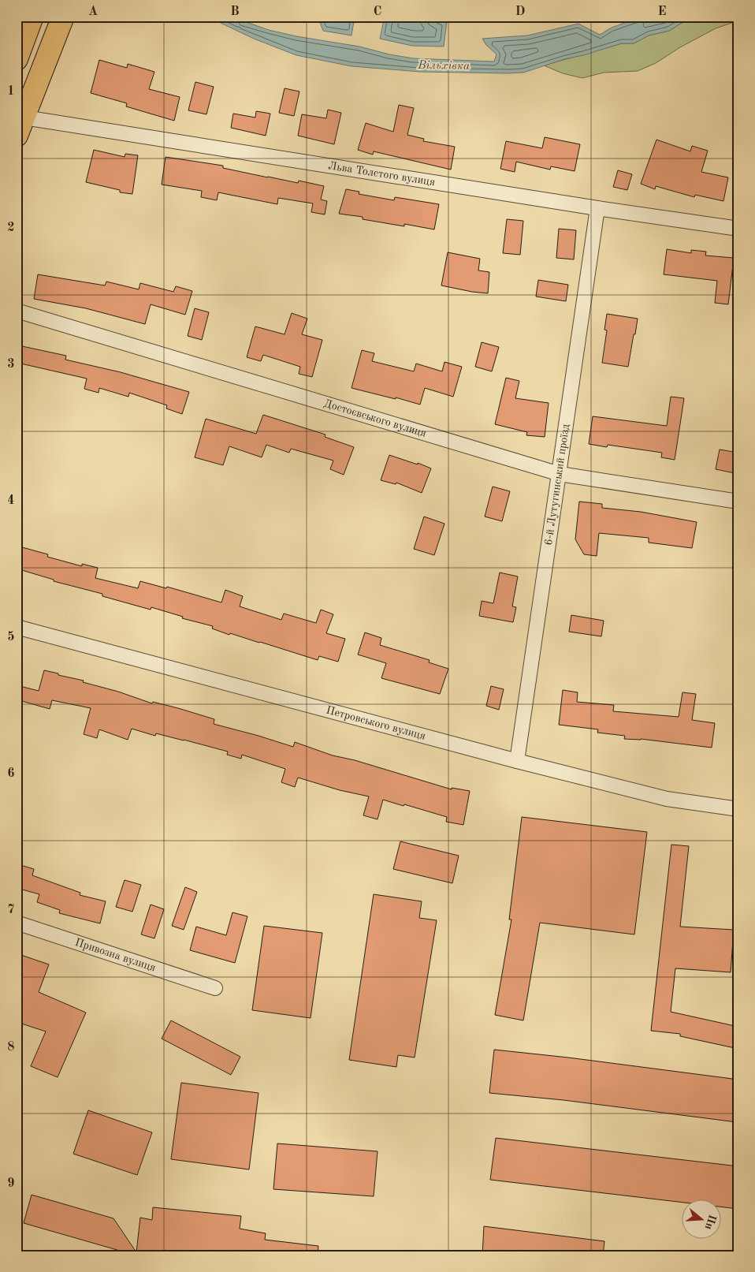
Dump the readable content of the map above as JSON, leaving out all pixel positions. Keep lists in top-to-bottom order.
{
  "streets": {
    "street": [
      "Льва Толстого вулиця",
      "Достоєвського вулиця",
      "6-й Лутугинський проїзд",
      "Петровського вулиця",
      "Привозна вулиця"
    ]
  },
  "crossings": [
    ["Льва Толстого вулиця", "6-й Лутугинський проїзд"],
    ["Достоєвського вулиця", "6-й Лутугинський проїзд"],
    ["6-й Лутугинський проїзд", "Петровського вулиця"]
  ],
  "water": ["Вільхівка"],
  "north": "right",
  "grid": {
    "columns": [
      "A",
      "B",
      "C",
      "D",
      "E"
    ],
    "rows": [
      "1",
      "2",
      "3",
      "4",
      "5",
      "6",
      "7",
      "8",
      "9"
    ]
  }
}
